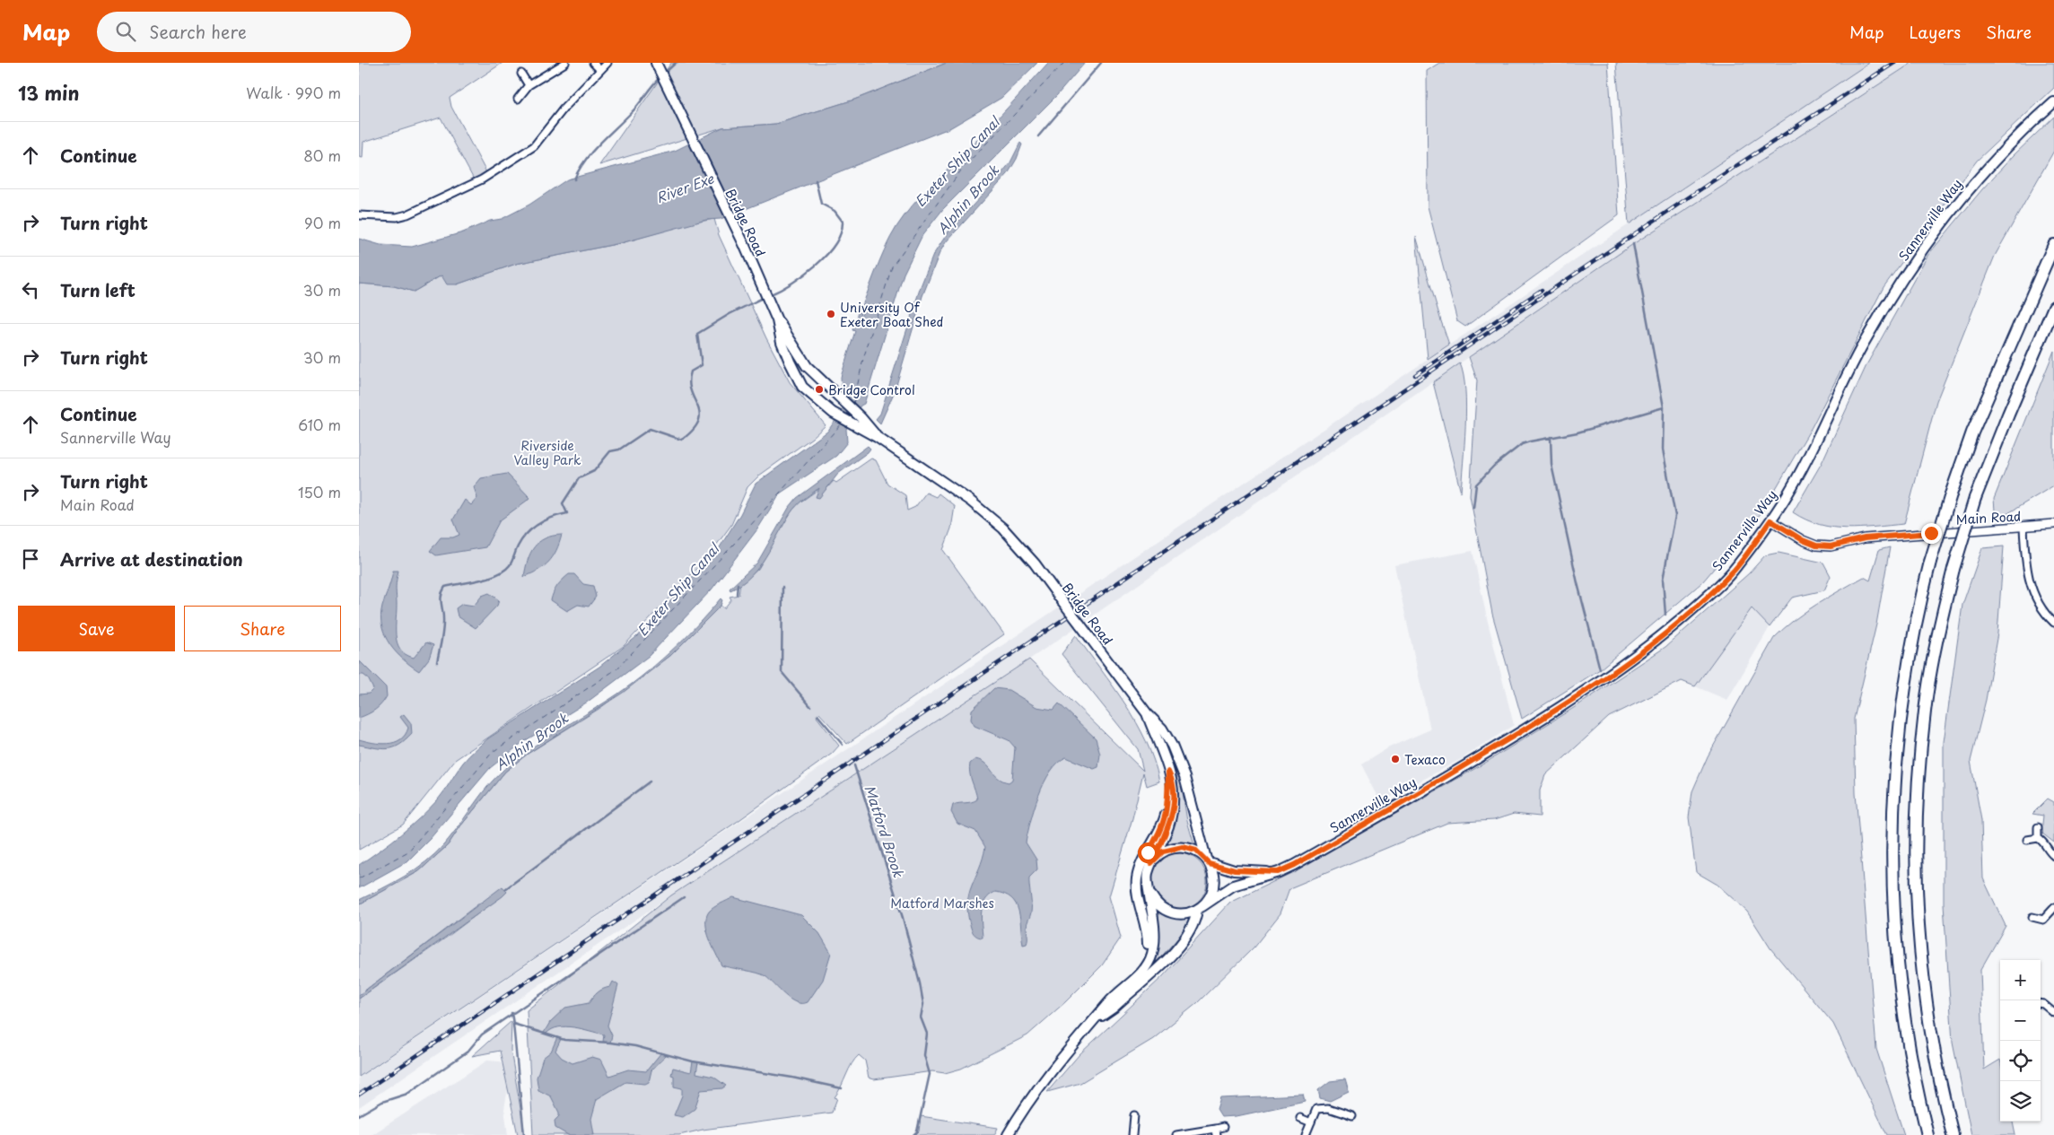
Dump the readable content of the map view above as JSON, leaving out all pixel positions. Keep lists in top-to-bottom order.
{
  "streets": {
    "main road": ["Sannerville Way", "Bridge Road"],
    "street": ["Main Road"]
  },
  "crossings": [
    ["Sannerville Way", "Bridge Road"],
    ["Sannerville Way", "Main Road"]
  ],
  "water": [
    "Exeter Ship Canal",
    "River Exe",
    "Alphin Brook",
    "Matford Brook"
  ],
  "parks": ["Riverside Valley Park", "Matford Marshes"],
  "places": ["University Of Exeter Boat Shed", "Bridge Control", "Texaco"],
  "page": {
    "header": "Map",
    "search": "Search here",
    "nav": ["Map", "Layers", "Share"],
    "heading": ["13 min", "Walk · 990 m"],
    "list": [
      ["Continue", "80 m"],
      ["Turn right", "90 m"],
      ["Turn left", "30 m"],
      ["Turn right", "30 m"],
      ["Continue", "Sannerville Way", "610 m"],
      ["Turn right", "Main Road", "150 m"],
      "Arrive at destination"
    ],
    "buttons": ["Save", "Share"],
    "map_buttons": ["+", "−"]
  }
}
